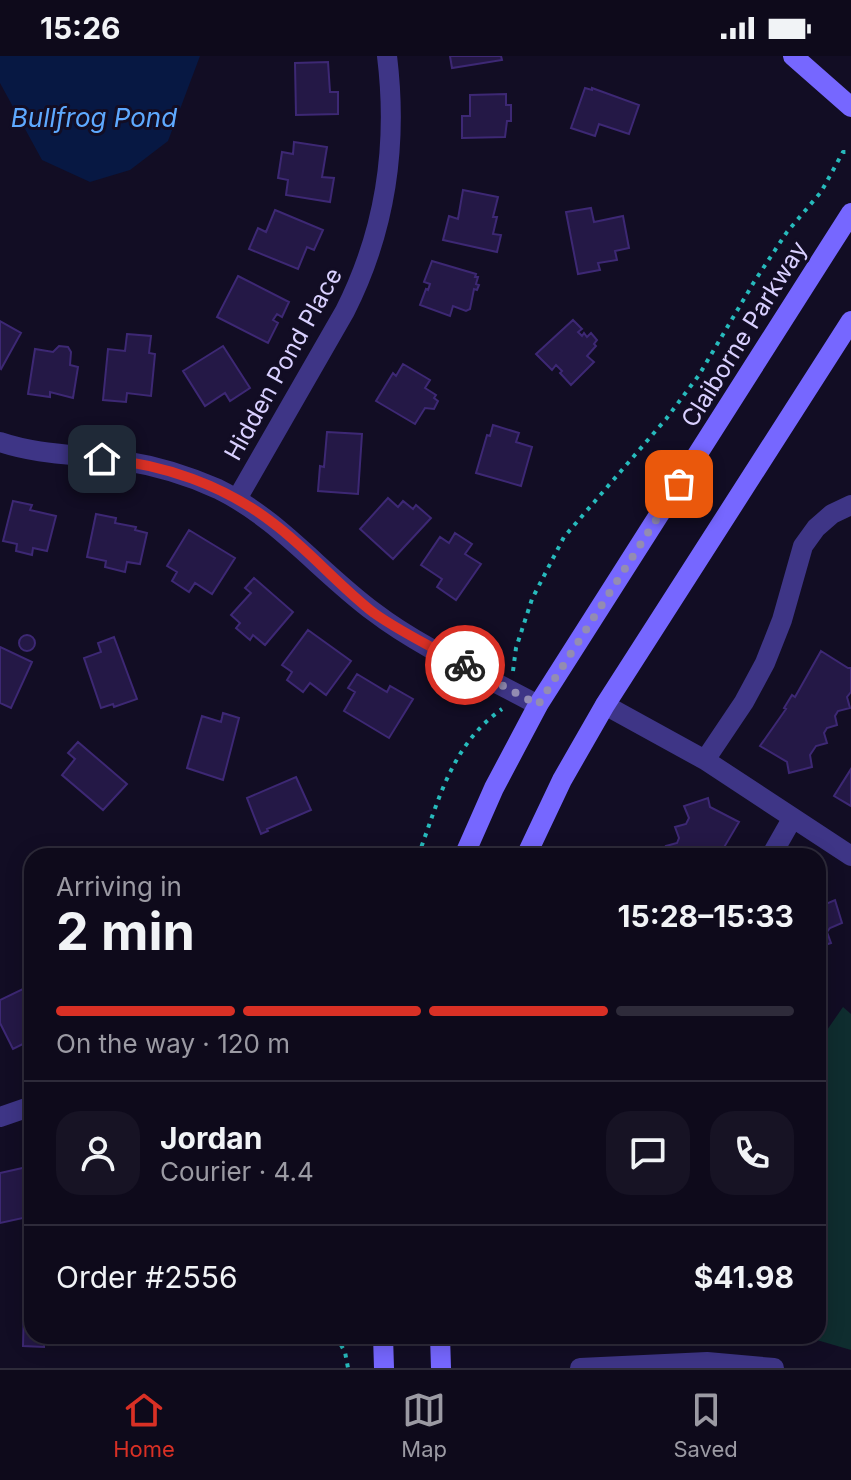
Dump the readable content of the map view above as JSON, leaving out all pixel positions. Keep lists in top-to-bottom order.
{
  "streets": {
    "main road": ["Claiborne Parkway"],
    "street": ["Hidden Pond Place"]
  },
  "water": ["Bullfrog Pond"],
  "page": {
    "status": "15:26",
    "heading": ["2 min", "Arriving in", "15:28–15:33"],
    "panel": [
      "Jordan",
      "Courier · 4.4",
      "Order #2556",
      "$41.98"
    ],
    "bar": "On the way · 120 m",
    "tabs": ["Home", "Map", "Saved"]
  }
}
